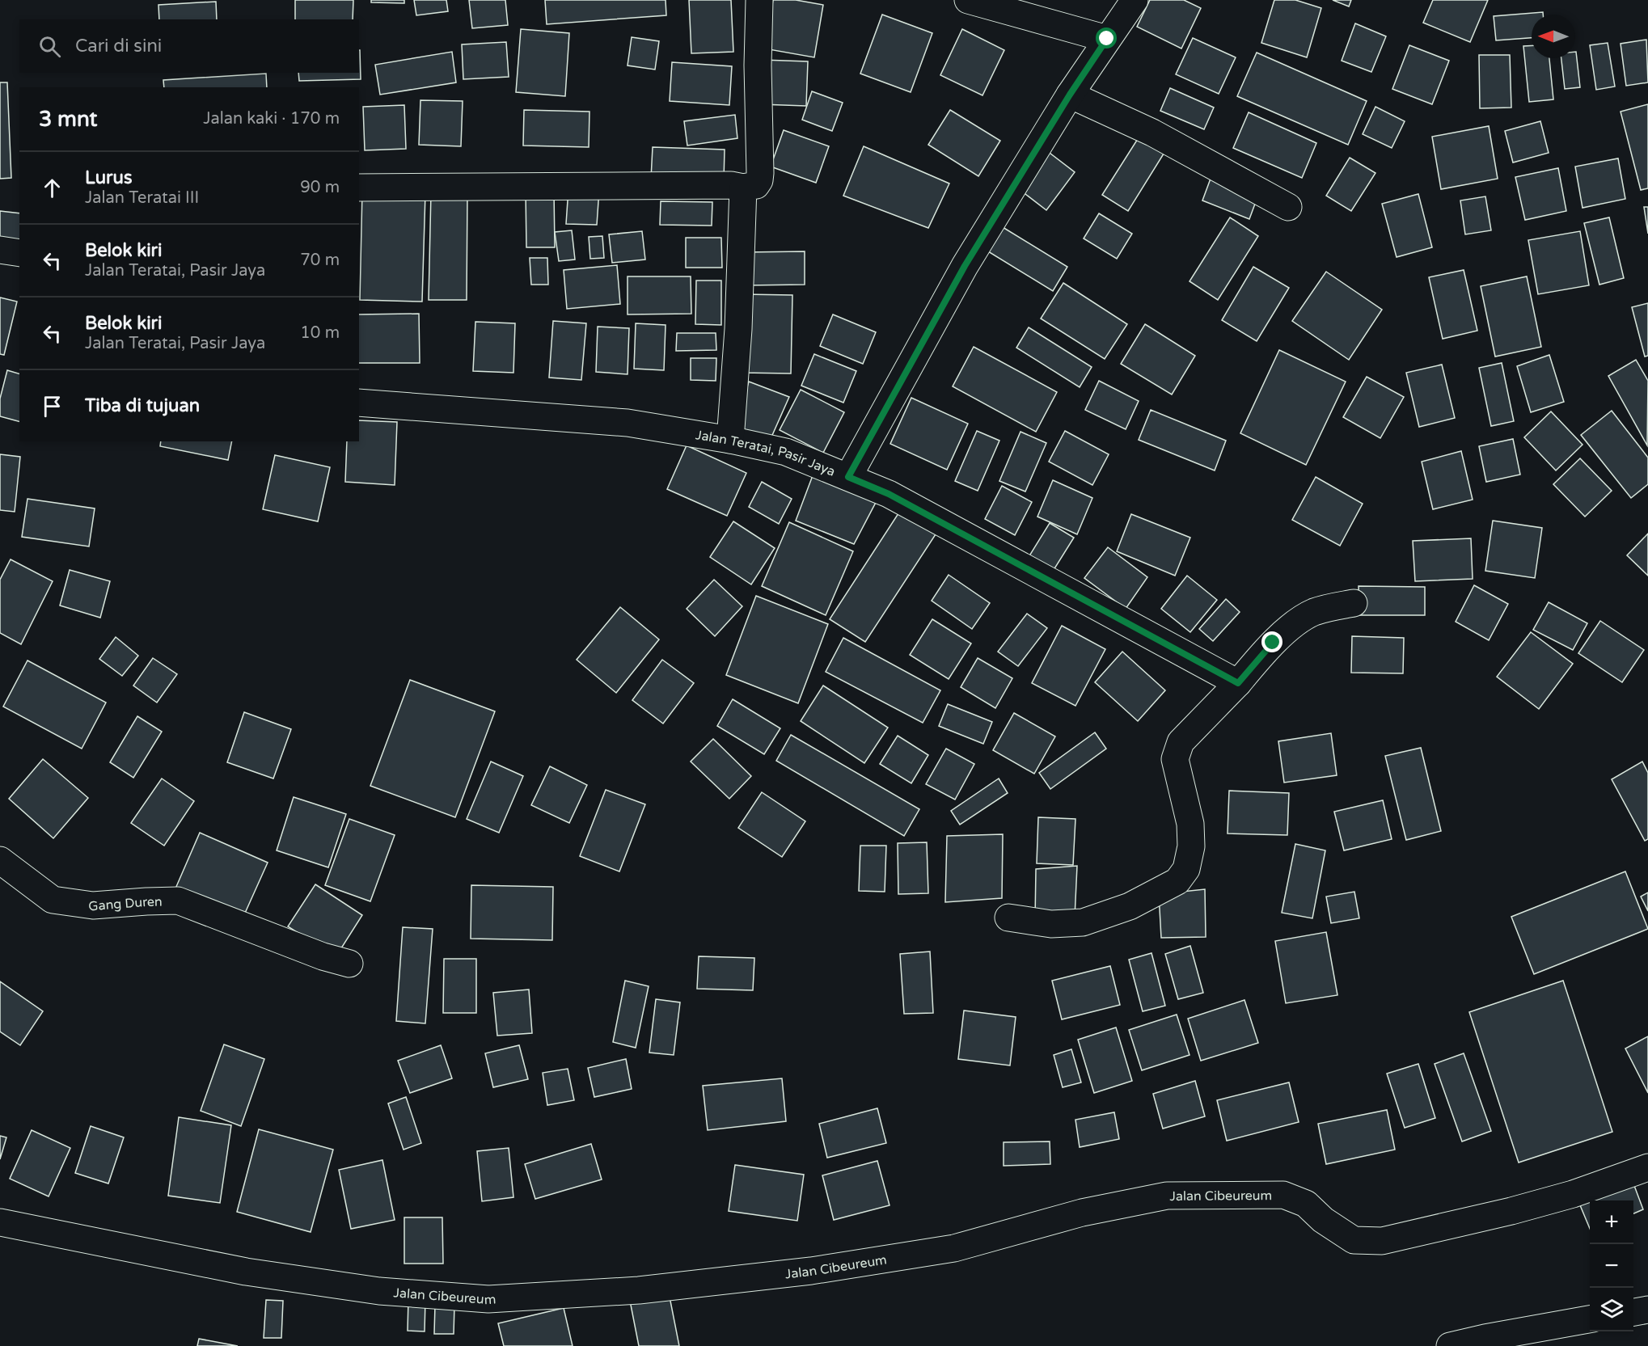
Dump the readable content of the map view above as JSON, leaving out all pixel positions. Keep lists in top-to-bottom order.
{
  "streets": {
    "street": ["Jalan Teratai, Pasir Jaya", "Gang Duren", "Jalan Cibeureum"]
  },
  "north": "left",
  "page": {
    "search": "Cari di sini",
    "heading": ["3 mnt", "Jalan kaki · 170 m"],
    "list": [
      ["Lurus", "Jalan Teratai III", "90 m"],
      ["Belok kiri", "Jalan Teratai, Pasir Jaya", "70 m"],
      ["Belok kiri", "Jalan Teratai, Pasir Jaya", "10 m"],
      "Tiba di tujuan"
    ],
    "map_buttons": ["+", "−"]
  }
}
